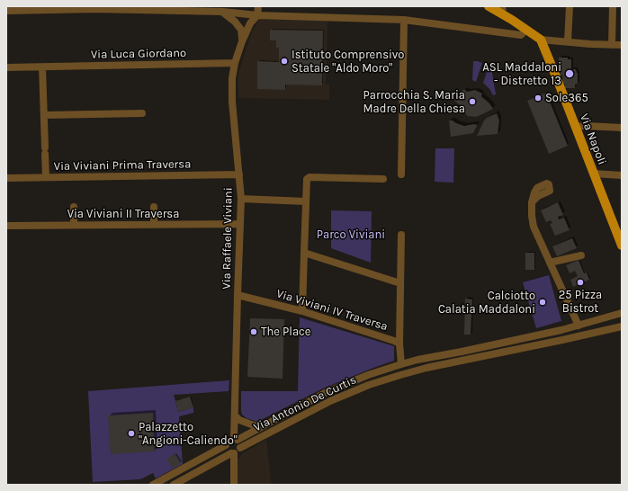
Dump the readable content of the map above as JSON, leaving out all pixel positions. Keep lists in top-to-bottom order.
{
  "streets": {
    "main road": ["Via Napoli"],
    "street": [
      "Via Luca Giordano",
      "Via Viviani Prima Traversa",
      "Via Viviani II Traversa",
      "Via Raffaele Viviani",
      "Via Viviani IV Traversa",
      "Via Antonio De Curtis"
    ]
  },
  "crossings": [
    ["Via Luca Giordano", "Via Raffaele Viviani"],
    ["Via Viviani Prima Traversa", "Via Raffaele Viviani"],
    ["Via Viviani II Traversa", "Via Raffaele Viviani"],
    ["Via Raffaele Viviani", "Via Viviani IV Traversa"],
    ["Via Raffaele Viviani", "Via Antonio De Curtis"],
    ["Via Viviani IV Traversa", "Via Antonio De Curtis"]
  ],
  "parks": ["Parco Viviani"],
  "places": [
    "Istituto Comprensivo Statale \"Aldo Moro\"",
    "ASL Maddaloni - Distretto 13",
    "Sole365",
    "Parrocchia S. Maria Madre Della Chiesa",
    "25 Pizza Bistrot",
    "Calciotto Calatia Maddaloni",
    "The Place",
    "Palazzetto \"Angioni-Caliendo\""
  ]
}
